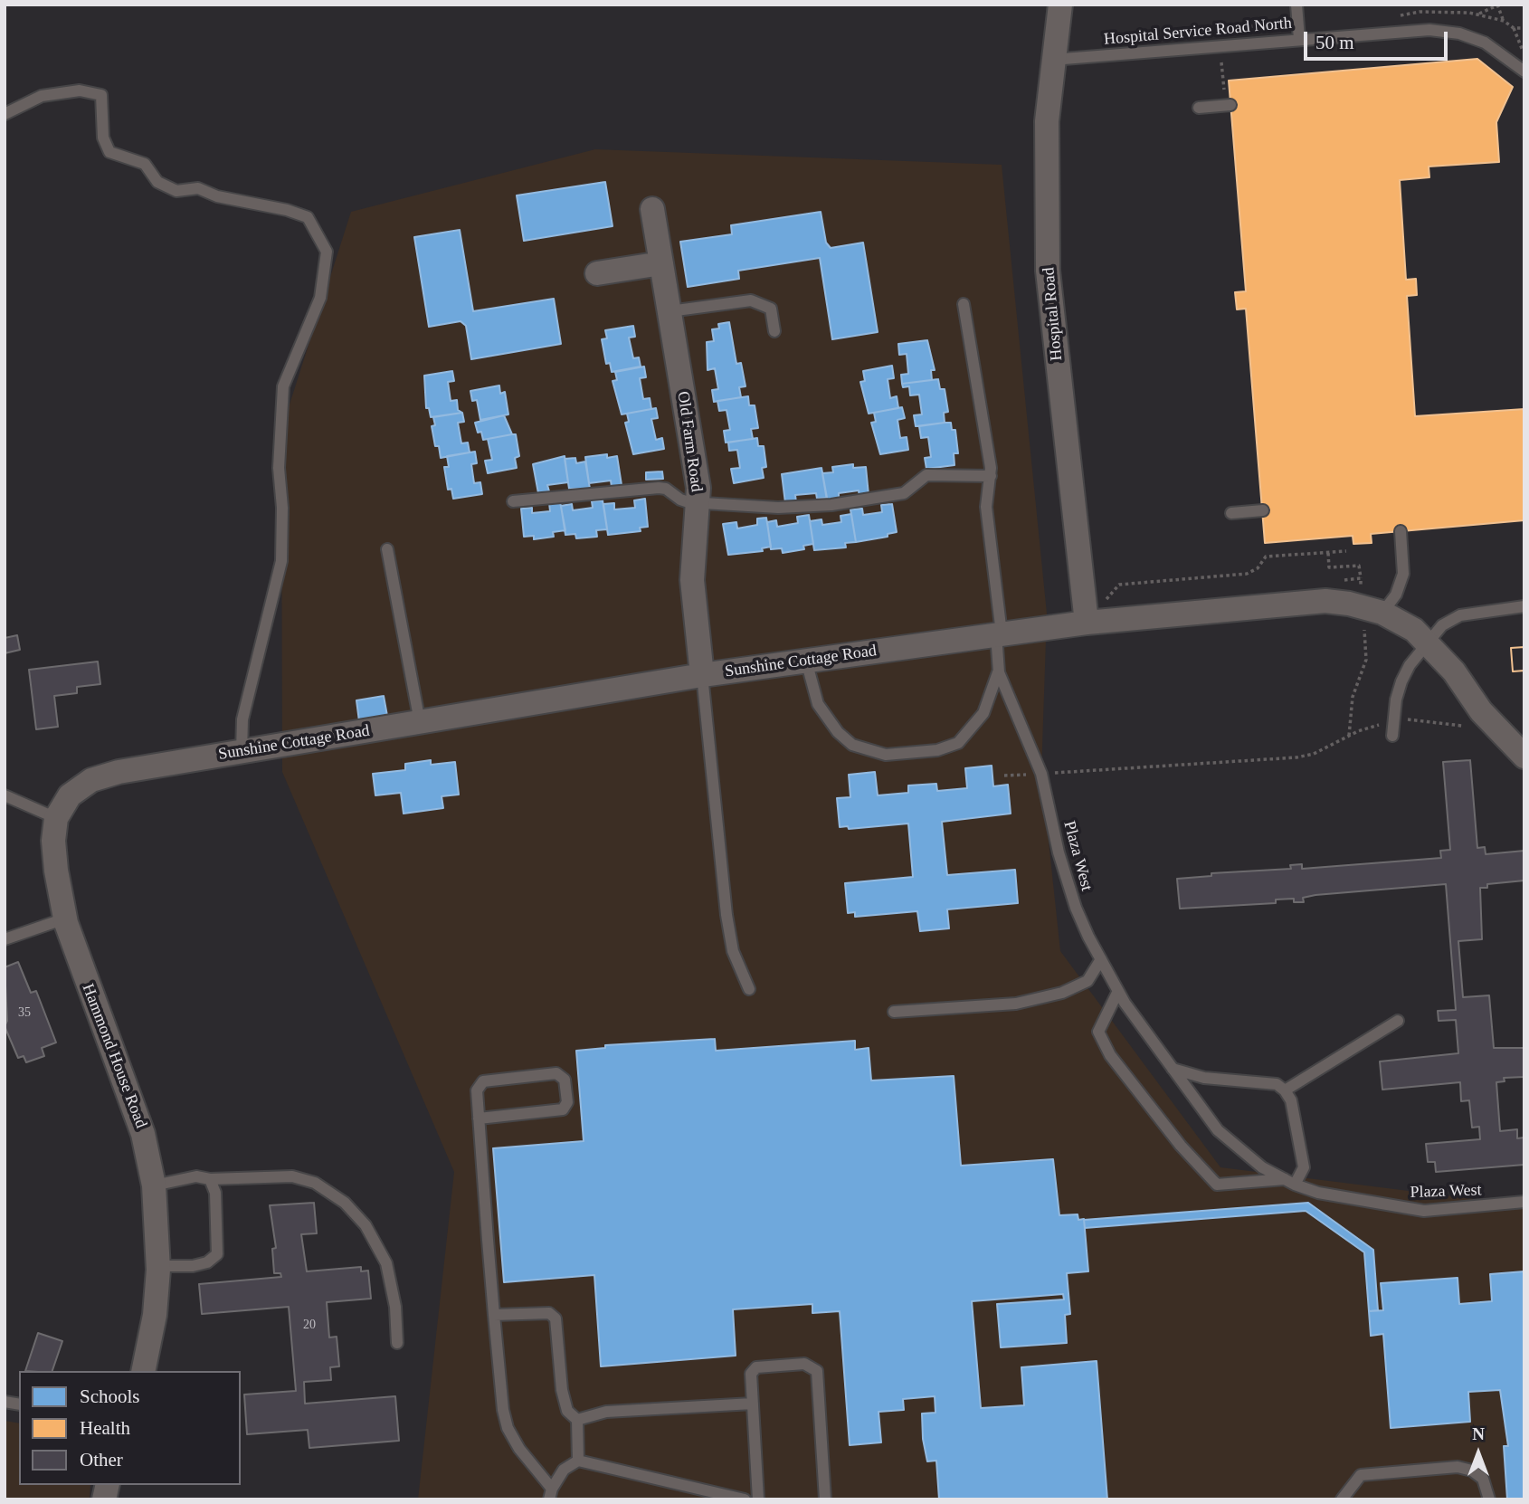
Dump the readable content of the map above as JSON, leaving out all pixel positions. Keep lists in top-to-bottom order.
{
  "streets": {
    "street": [
      "Hospital Road",
      "Old Farm Road",
      "Sunshine Cottage Road",
      "Hammond House Road"
    ],
    "lane": ["Hospital Service Road North", "Plaza West"]
  },
  "crossings": [
    ["Hospital Service Road North", "Hospital Road"],
    ["Hospital Road", "Sunshine Cottage Road"],
    ["Old Farm Road", "Sunshine Cottage Road"],
    ["Sunshine Cottage Road", "Plaza West"],
    ["Sunshine Cottage Road", "Hammond House Road"]
  ],
  "house_numbers": ["35", "20"],
  "legend": ["Schools", "Health", "Other"],
  "scale_bar": "50 m",
  "north": "top"
}
